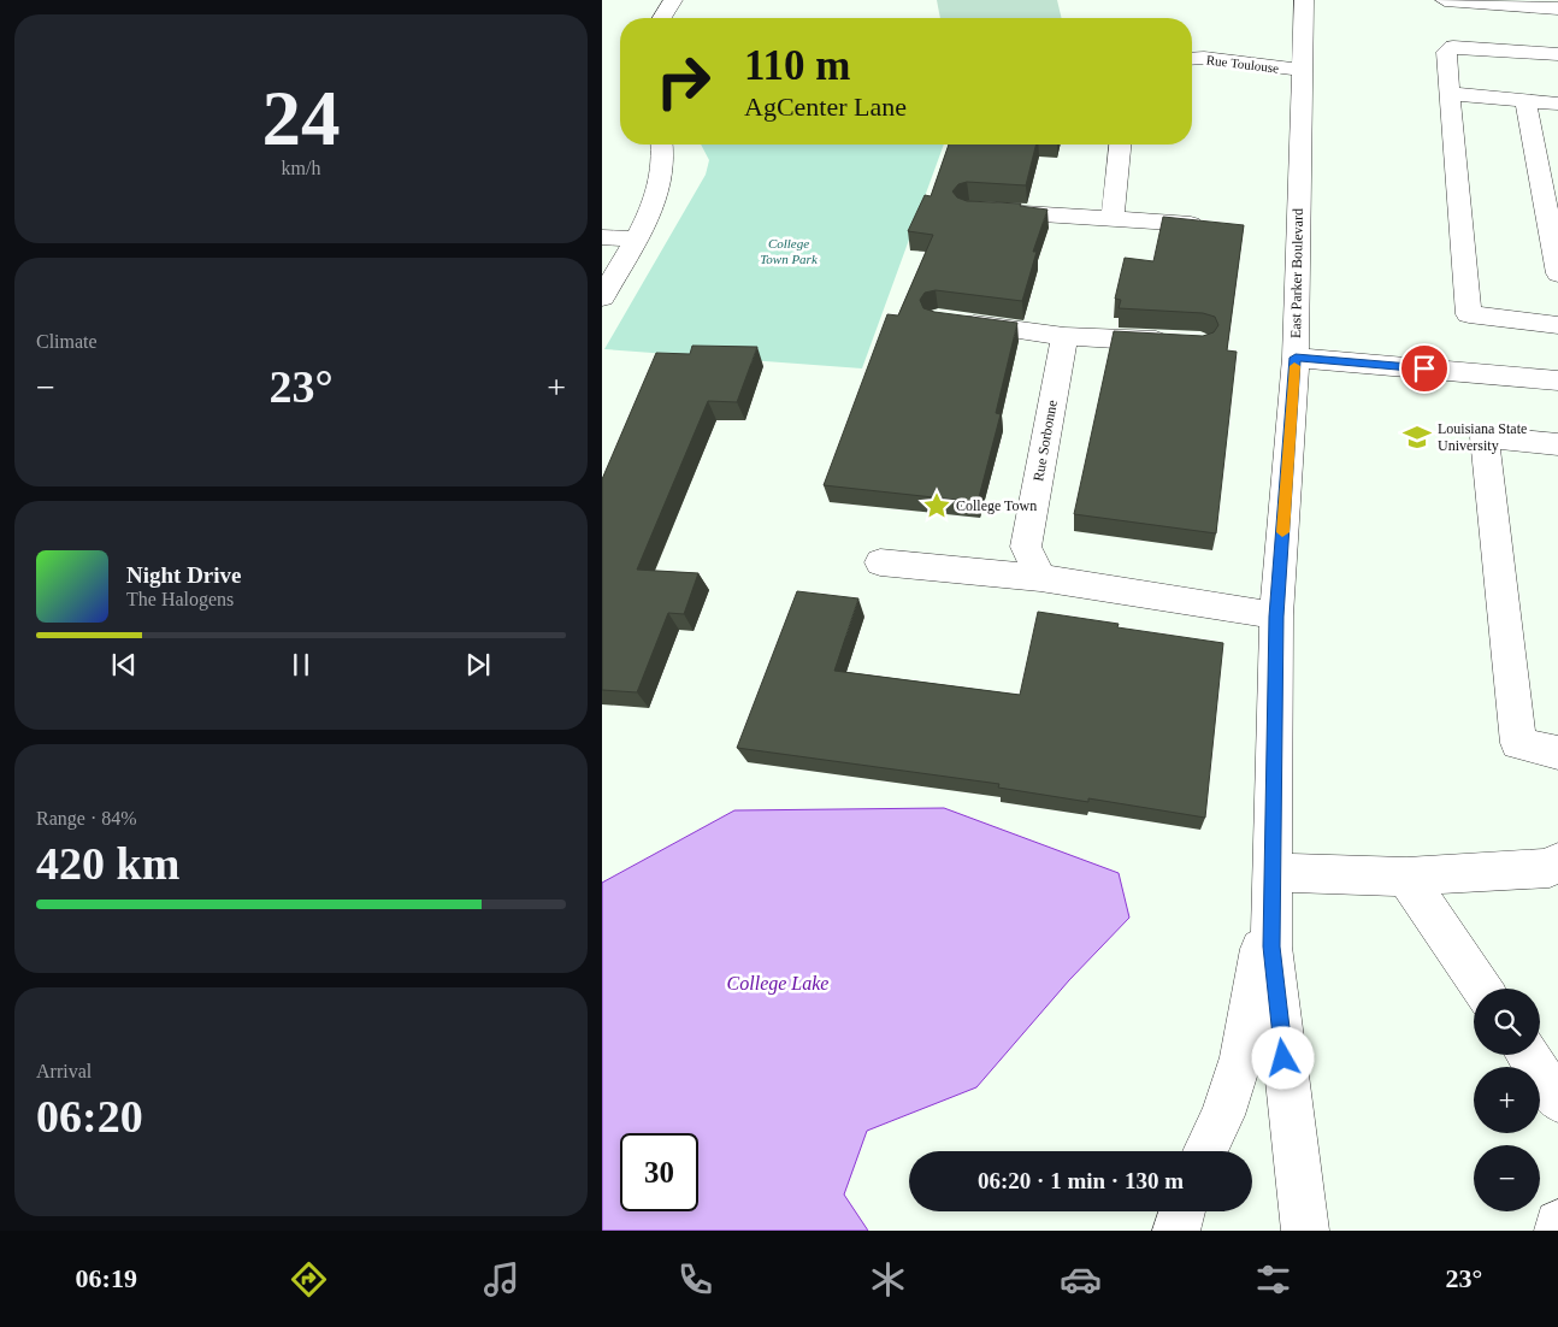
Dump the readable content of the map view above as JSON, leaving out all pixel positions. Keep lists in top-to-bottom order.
{
  "streets": {
    "street": ["Rue Toulouse", "East Parker Boulevard", "Rue Sorbonne"]
  },
  "crossings": [
    ["Rue Toulouse", "East Parker Boulevard"]
  ],
  "water": ["College Lake"],
  "parks": ["College Town Park"],
  "places": {
    "school or university": ["Louisiana State University"],
    "place": ["College Town"]
  },
  "page": {
    "tile": [
      ["24", "km/h"],
      "Climate",
      ["Range · 84%", "420 km"],
      ["Arrival", "06:20"]
    ],
    "turn": ["110 m", "AgCenter Lane"],
    "heat": ["−", "23°", "+"],
    "song": ["Night Drive", "The Halogens"],
    "map_buttons": ["+", "−"],
    "limit": "30",
    "trip": "06:20 · 1 min · 130 m",
    "tabs": ["06:19", "23°"]
  }
}
